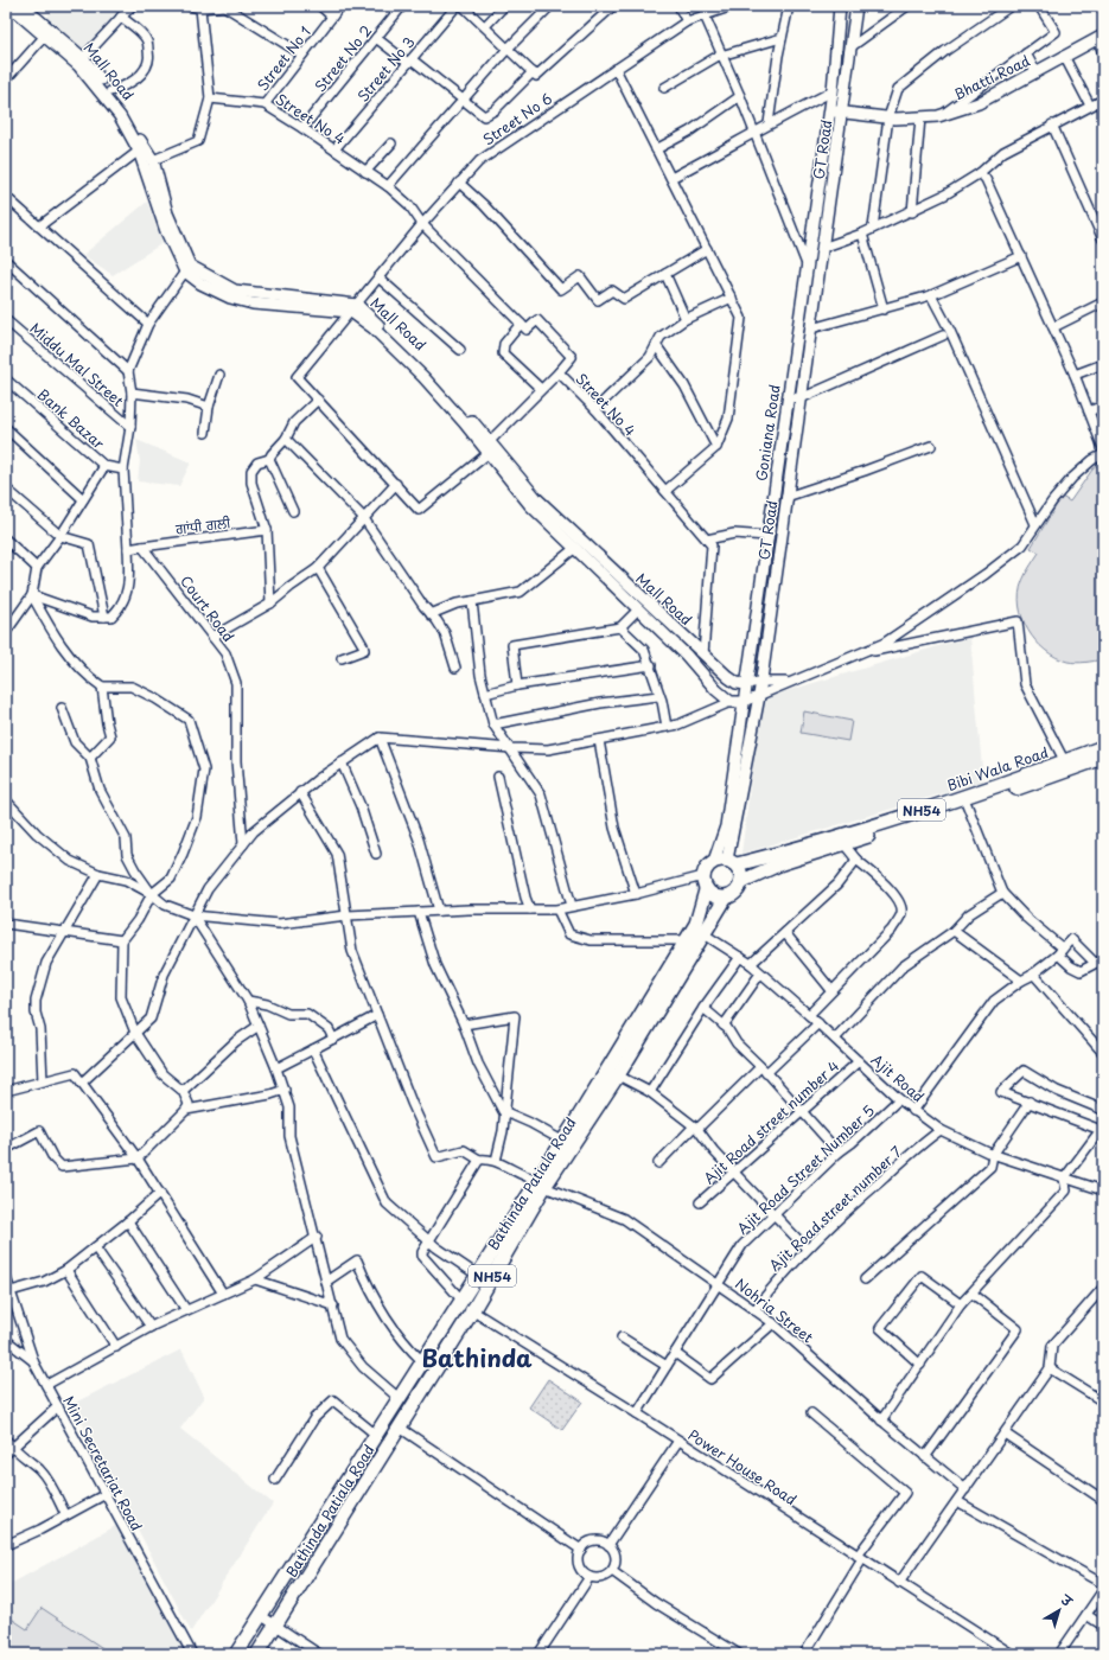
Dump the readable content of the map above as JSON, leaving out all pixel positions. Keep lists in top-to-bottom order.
{
  "streets": {
    "highway": ["Bibi Wala Road", "NH54", "Bathinda Patiala Road"],
    "main road": [
      "Mall Road",
      "Bhatti Road",
      "GT Road",
      "Goniana Road"
    ],
    "street": [
      "Street No 1",
      "Street No 2",
      "Street No 3",
      "Street No 4",
      "Street No 6",
      "Middu Mal Street",
      "Bank Bazar",
      "ਗਾਂਧੀ ਗਲੀ",
      "Court Road",
      "Ajit Road",
      "Ajit Road street number 4",
      "Ajit Road Street Number 5",
      "Ajit Road street number 7",
      "Nohria Street",
      "Mini Secretariat Road",
      "Power House Road"
    ]
  },
  "crossings": [
    ["Street No 1", "Street No 4"],
    ["Street No 2", "Street No 4"],
    ["Street No 3", "Street No 4"],
    ["Mall Road", "Street No 6"],
    ["Mall Road", "Goniana Road"],
    ["Bhatti Road", "GT Road"],
    ["Bhatti Road", "Goniana Road"],
    ["Street No 4", "Street No 6"],
    ["GT Road", "Goniana Road"],
    ["GT Road", "Bibi Wala Road"],
    ["GT Road", "NH54"],
    ["GT Road", "Bathinda Patiala Road"],
    ["Goniana Road", "Bibi Wala Road"],
    ["Goniana Road", "NH54"],
    ["Goniana Road", "Bathinda Patiala Road"],
    ["ਗਾਂਧੀ ਗਲੀ", "Court Road"],
    ["Bibi Wala Road", "NH54"],
    ["Bibi Wala Road", "Bathinda Patiala Road"],
    ["NH54", "Bathinda Patiala Road"],
    ["NH54", "Nohria Street"],
    ["NH54", "Power House Road"],
    ["Ajit Road", "Ajit Road street number 4"],
    ["Ajit Road", "Ajit Road Street Number 5"],
    ["Ajit Road", "Bathinda Patiala Road"],
    ["Ajit Road", "Ajit Road street number 7"],
    ["Ajit Road Street Number 5", "Nohria Street"],
    ["Ajit Road Street Number 5", "Power House Road"],
    ["Bathinda Patiala Road", "Nohria Street"],
    ["Bathinda Patiala Road", "Power House Road"],
    ["Ajit Road street number 7", "Nohria Street"]
  ],
  "districts": ["Bathinda"],
  "north": "top right"
}
